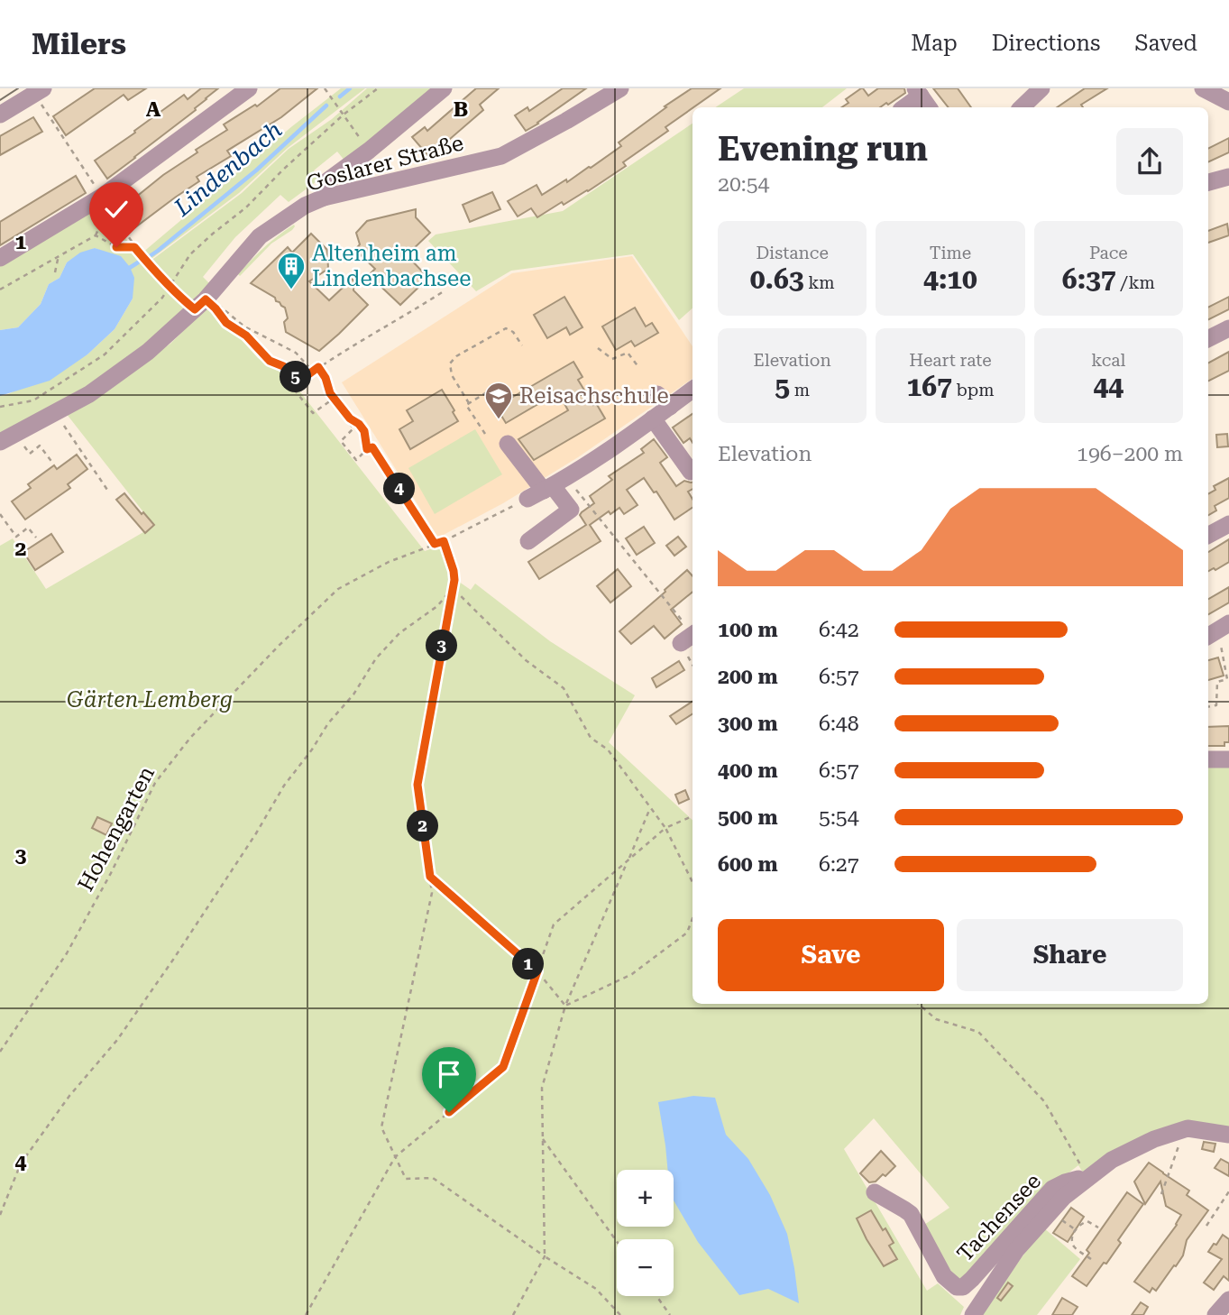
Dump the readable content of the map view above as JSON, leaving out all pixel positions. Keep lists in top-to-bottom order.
{
  "streets": {
    "street": ["Goslarer Straße", "Tachensee"],
    "path": ["Hohengarten"]
  },
  "water": ["Lindenbach"],
  "parks": ["Gärten Lemberg"],
  "places": {
    "building": ["Altenheim am Lindenbachsee"],
    "school or university": ["Reisachschule"]
  },
  "page": {
    "header": "Milers",
    "nav": ["Map", "Directions", "Saved"],
    "heading": ["Evening run", "20:54"],
    "stats": [
      ["Distance", "0.63 km"],
      ["Time", "4:10"],
      ["Pace", "6:37 /km"],
      ["Elevation", "5 m"],
      ["Heart rate", "167 bpm"],
      ["kcal", "44"]
    ],
    "pins": [
      "5",
      "4",
      "3",
      "2",
      "1"
    ],
    "chart": ["Elevation", "196–200 m"],
    "list": [
      {
        "name": "100 m",
        "note": "6:42"
      },
      {
        "name": "200 m",
        "note": "6:57"
      },
      {
        "name": "300 m",
        "note": "6:48"
      },
      {
        "name": "400 m",
        "note": "6:57"
      },
      {
        "name": "500 m",
        "note": "5:54"
      },
      {
        "name": "600 m",
        "note": "6:27"
      }
    ],
    "buttons": ["Save", "Share"],
    "map_buttons": ["+", "−"]
  },
  "grid": {
    "columns": ["A", "B"],
    "rows": [
      "1",
      "2",
      "3",
      "4"
    ]
  }
}
